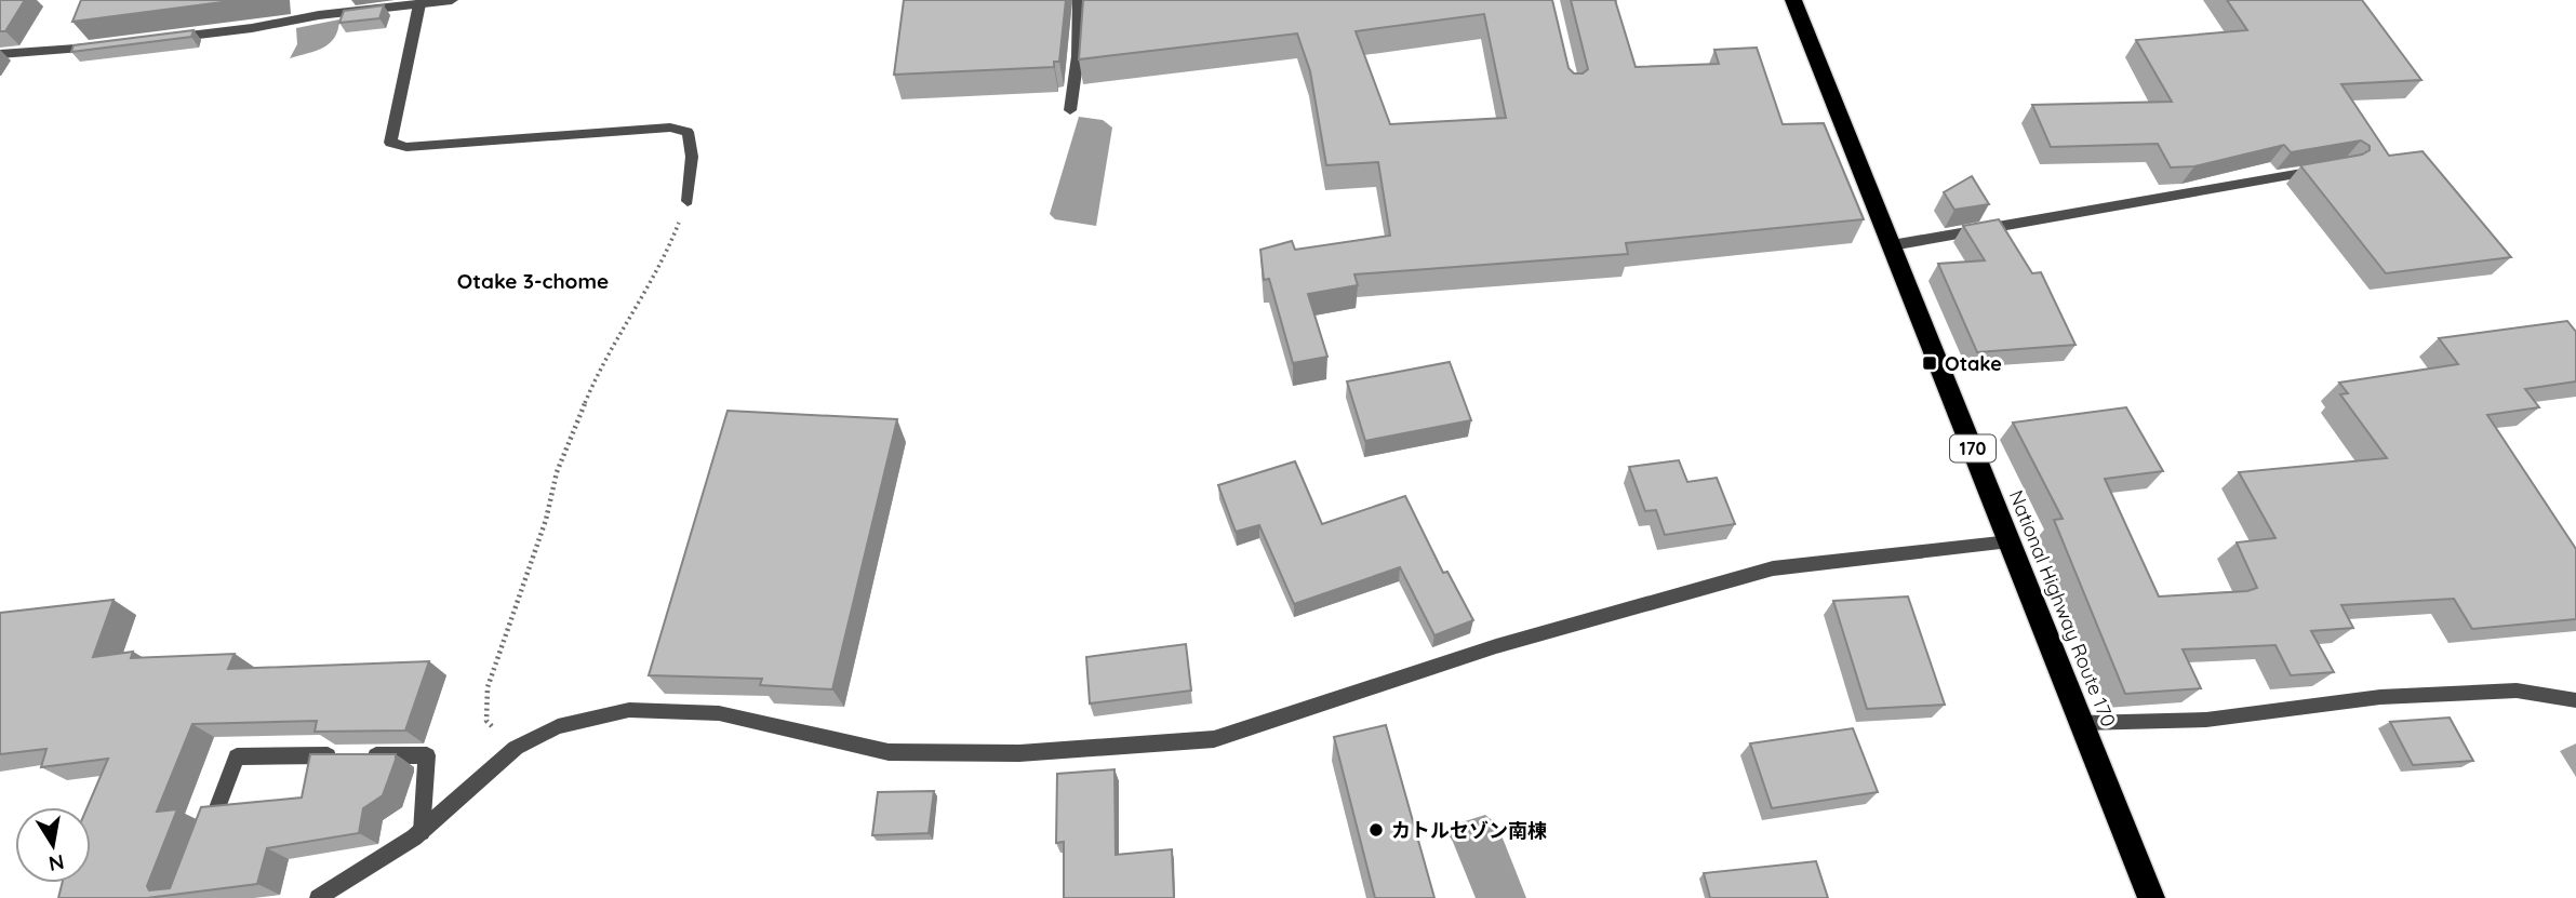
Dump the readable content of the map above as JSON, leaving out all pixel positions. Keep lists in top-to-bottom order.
{
  "streets": {
    "highway": ["170", "National Highway Route 170"]
  },
  "districts": ["Otake 3-chome"],
  "places": {
    "transit": ["Otake"],
    "other": ["カトルセゾン南棟"]
  },
  "north": "bottom"
}
